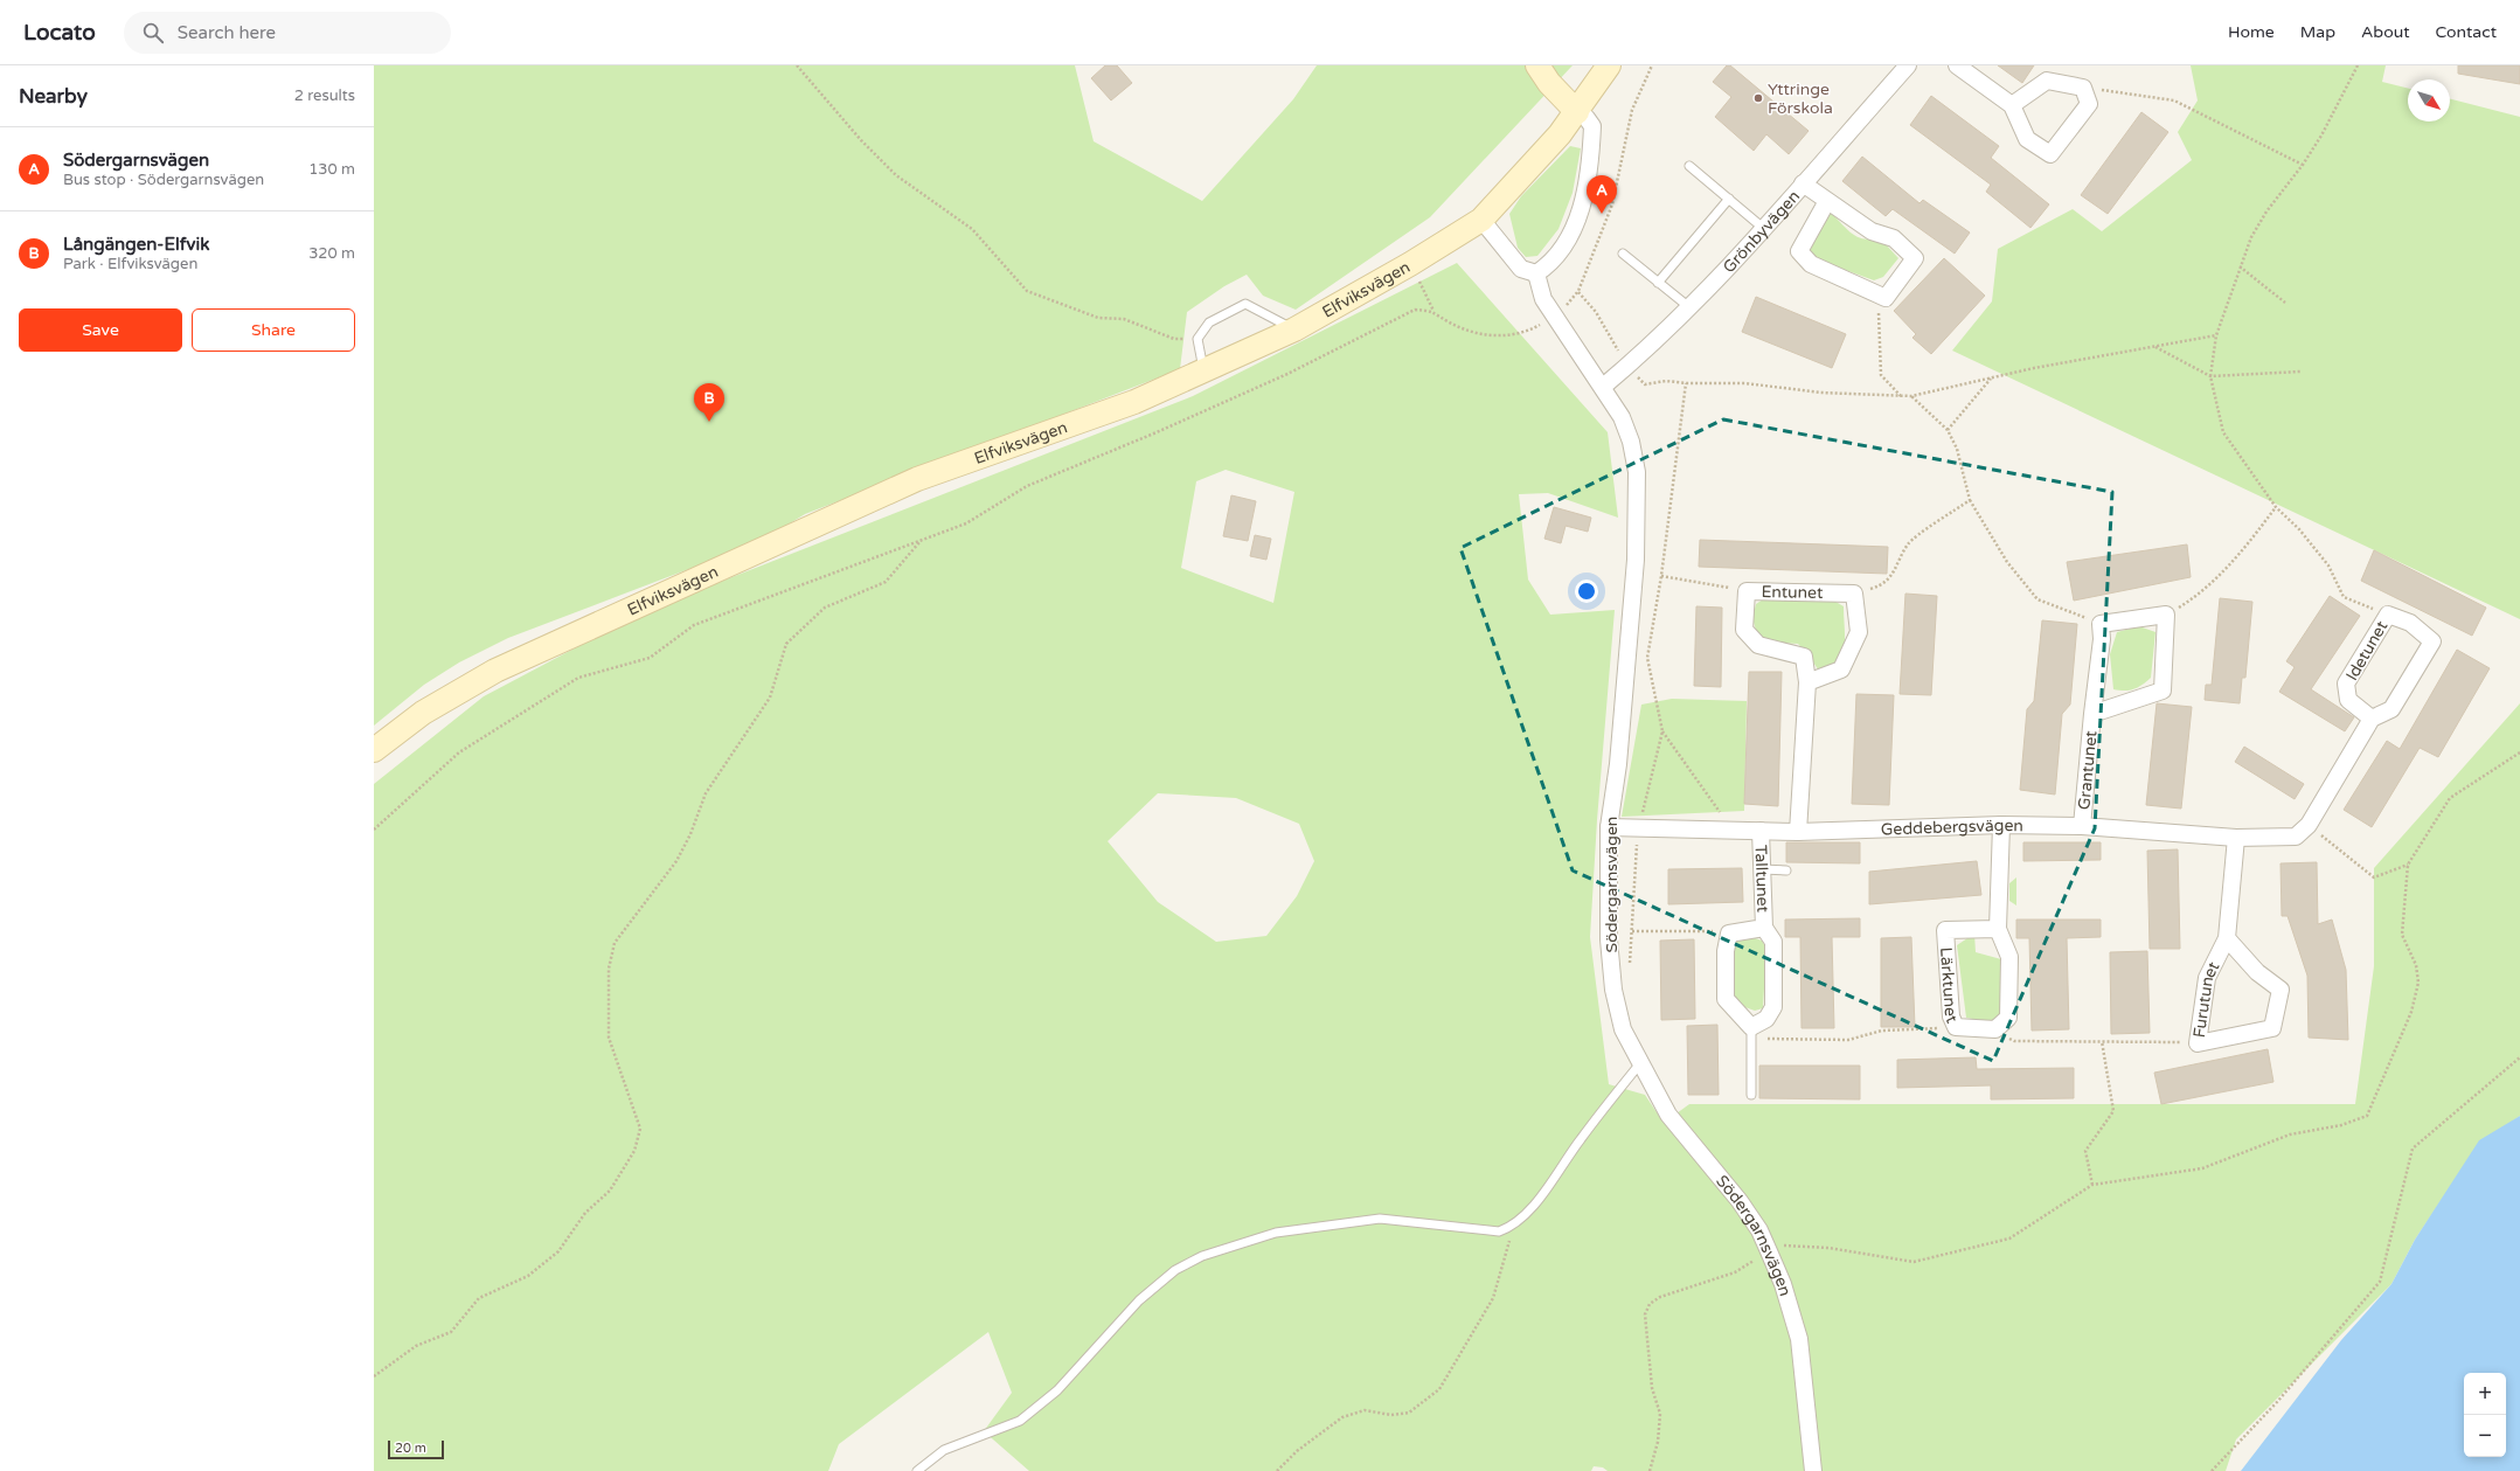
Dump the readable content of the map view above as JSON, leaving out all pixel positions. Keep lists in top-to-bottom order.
{
  "streets": {
    "street": [
      "Grönbyvägen",
      "Elfviksvägen",
      "Entunet",
      "Idetunet",
      "Grantunet",
      "Geddebergsvägen",
      "Talltunet",
      "Södergarnsvägen",
      "Lärktunet",
      "Furutunet"
    ]
  },
  "crossings": [
    ["Grönbyvägen", "Södergarnsvägen"],
    ["Entunet", "Geddebergsvägen"],
    ["Grantunet", "Geddebergsvägen"],
    ["Geddebergsvägen", "Talltunet"],
    ["Geddebergsvägen", "Södergarnsvägen"],
    ["Geddebergsvägen", "Furutunet"]
  ],
  "places": ["Yttringe Förskola"],
  "scale_bar": "20 m",
  "north": "bottom right",
  "page": {
    "header": "Locato",
    "search": "Search here",
    "nav": [
      "Home",
      "Map",
      "About",
      "Contact"
    ],
    "heading": ["Nearby", "2 results"],
    "list": [
      {
        "mark": "A",
        "name": "Södergarnsvägen",
        "note": "Bus stop · Södergarnsvägen",
        "value": "130 m"
      },
      {
        "mark": "B",
        "name": "Långängen-Elfvik",
        "note": "Park · Elfviksvägen",
        "value": "320 m"
      }
    ],
    "pins": ["A", "B"],
    "buttons": ["Save", "Share"],
    "map_buttons": ["+", "−"],
    "scale": "20 m"
  }
}
